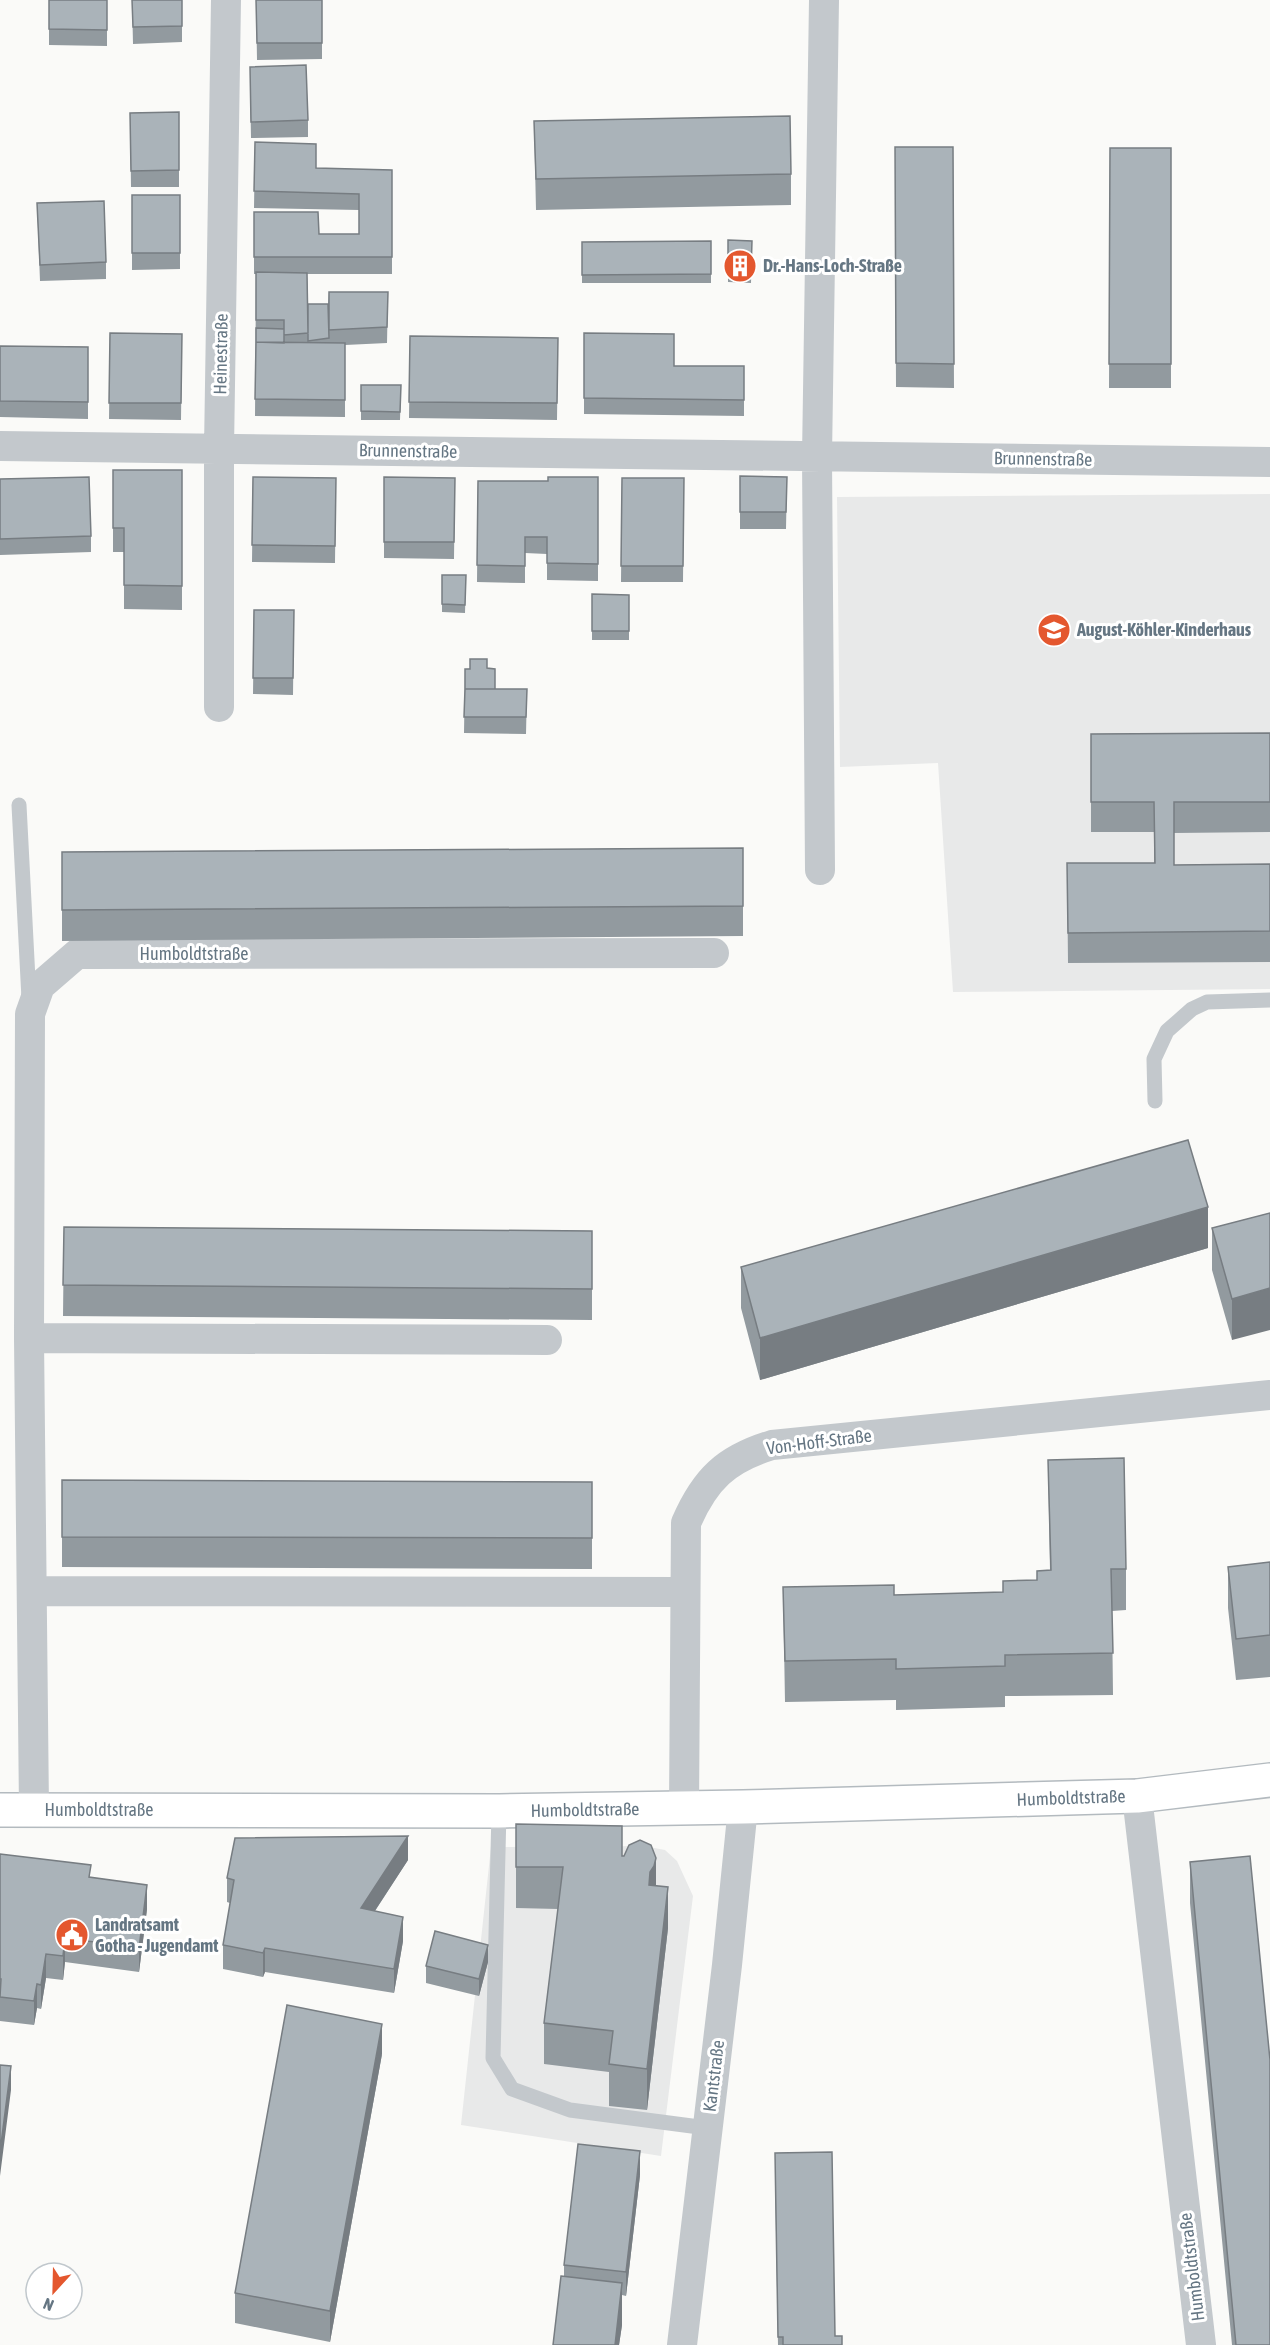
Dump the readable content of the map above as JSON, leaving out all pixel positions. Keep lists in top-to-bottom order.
{
  "streets": {
    "main road": ["Humboldtstraße"],
    "street": [
      "Heinestraße",
      "Brunnenstraße",
      "Von-Hoff-Straße",
      "Kantstraße"
    ]
  },
  "crossings": [
    ["Heinestraße", "Brunnenstraße"],
    ["Humboldtstraße", "Von-Hoff-Straße"],
    ["Humboldtstraße", "Kantstraße"]
  ],
  "places": {
    "building": ["Dr.-Hans-Loch-Straße"],
    "school or university": ["August-Köhler-Kinderhaus"],
    "public building": ["Landratsamt Gotha - Jugendamt"]
  },
  "north": "bottom"
}
